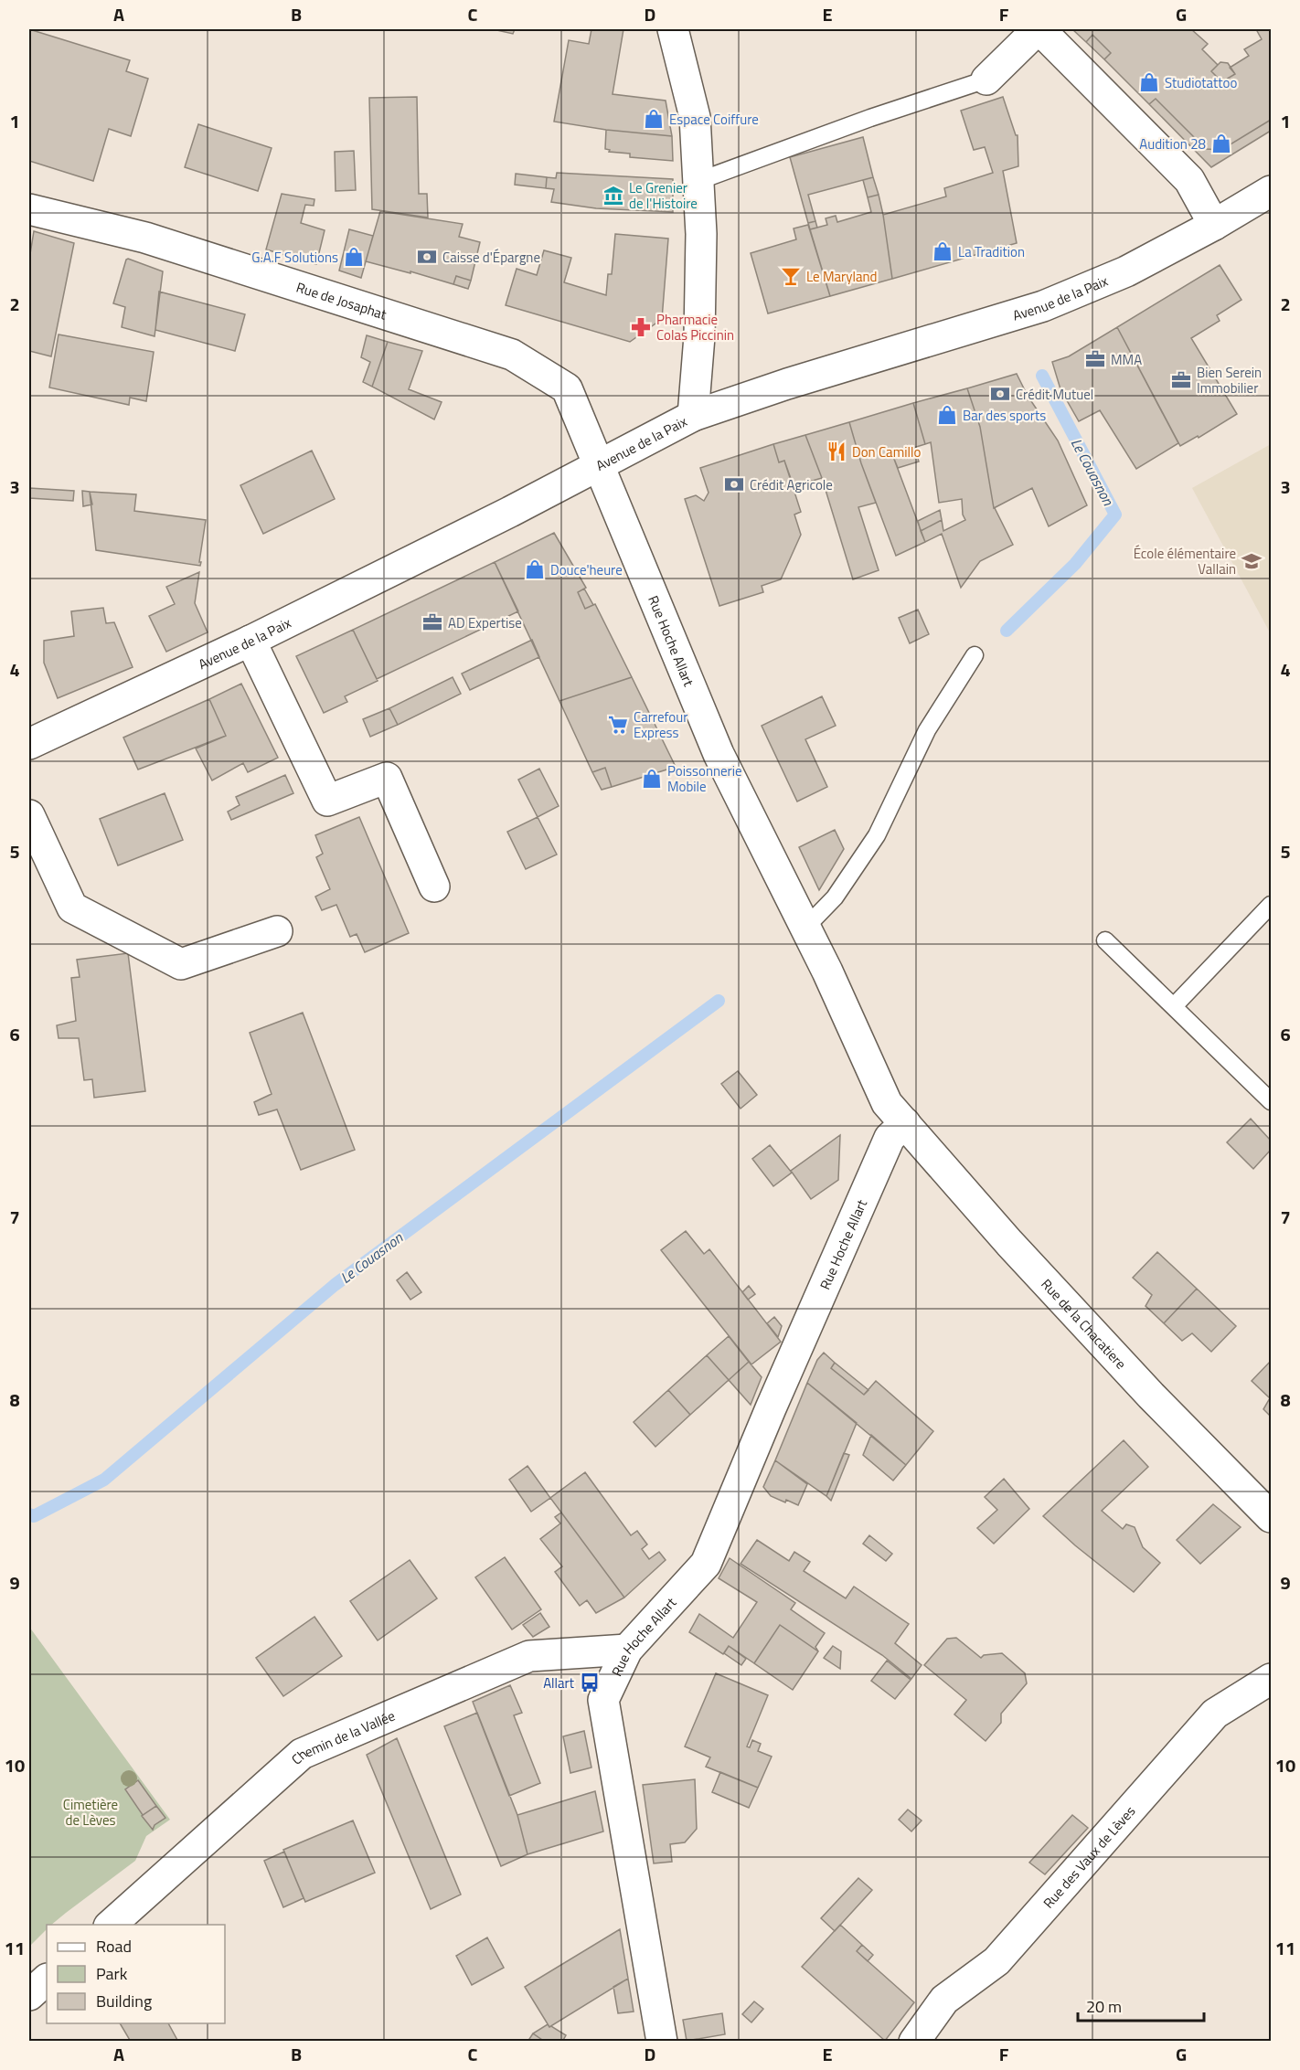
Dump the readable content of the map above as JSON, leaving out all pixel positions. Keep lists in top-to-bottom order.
{
  "streets": {
    "street": [
      "Avenue de la Paix",
      "Rue de Josaphat",
      "Rue Hoche Allart",
      "Rue de la Chacatiere",
      "Chemin de la Vallée",
      "Rue des Vaux de Lèves"
    ]
  },
  "crossings": [
    ["Avenue de la Paix", "Rue de Josaphat"],
    ["Avenue de la Paix", "Rue Hoche Allart"],
    ["Rue de Josaphat", "Rue Hoche Allart"],
    ["Rue Hoche Allart", "Rue de la Chacatiere"],
    ["Rue Hoche Allart", "Chemin de la Vallée"]
  ],
  "water": ["Le Couasnon"],
  "parks": ["Cimetière de Lèves"],
  "places": {
    "shop": [
      "Studiotattoo",
      "Espace Coiffure",
      "Audition 28",
      "La Tradition",
      "G.A.F Solutions",
      "Bar des sports",
      "Douce'heure",
      "Poissonnerie Mobile"
    ],
    "museum": ["Le Grenier de l'Histoire"],
    "bank": ["Caisse d'Épargne", "Crédit Mutuel", "Crédit Agricole"],
    "bar": ["Le Maryland"],
    "pharmacy": ["Pharmacie Colas Piccinin"],
    "office": ["MMA", "Bien Serein Immobilier", "AD Expertise"],
    "restaurant": ["Don Camillo"],
    "school or university": ["École élémentaire Vallain"],
    "supermarket": ["Carrefour Express"],
    "bus stop": ["Allart"]
  },
  "legend": ["Road", "Park", "Building"],
  "scale_bar": "20 m",
  "grid": {
    "columns": [
      "A",
      "B",
      "C",
      "D",
      "E",
      "F",
      "G"
    ],
    "rows": [
      "1",
      "2",
      "3",
      "4",
      "5",
      "6",
      "7",
      "8",
      "9",
      "10",
      "11"
    ]
  }
}
